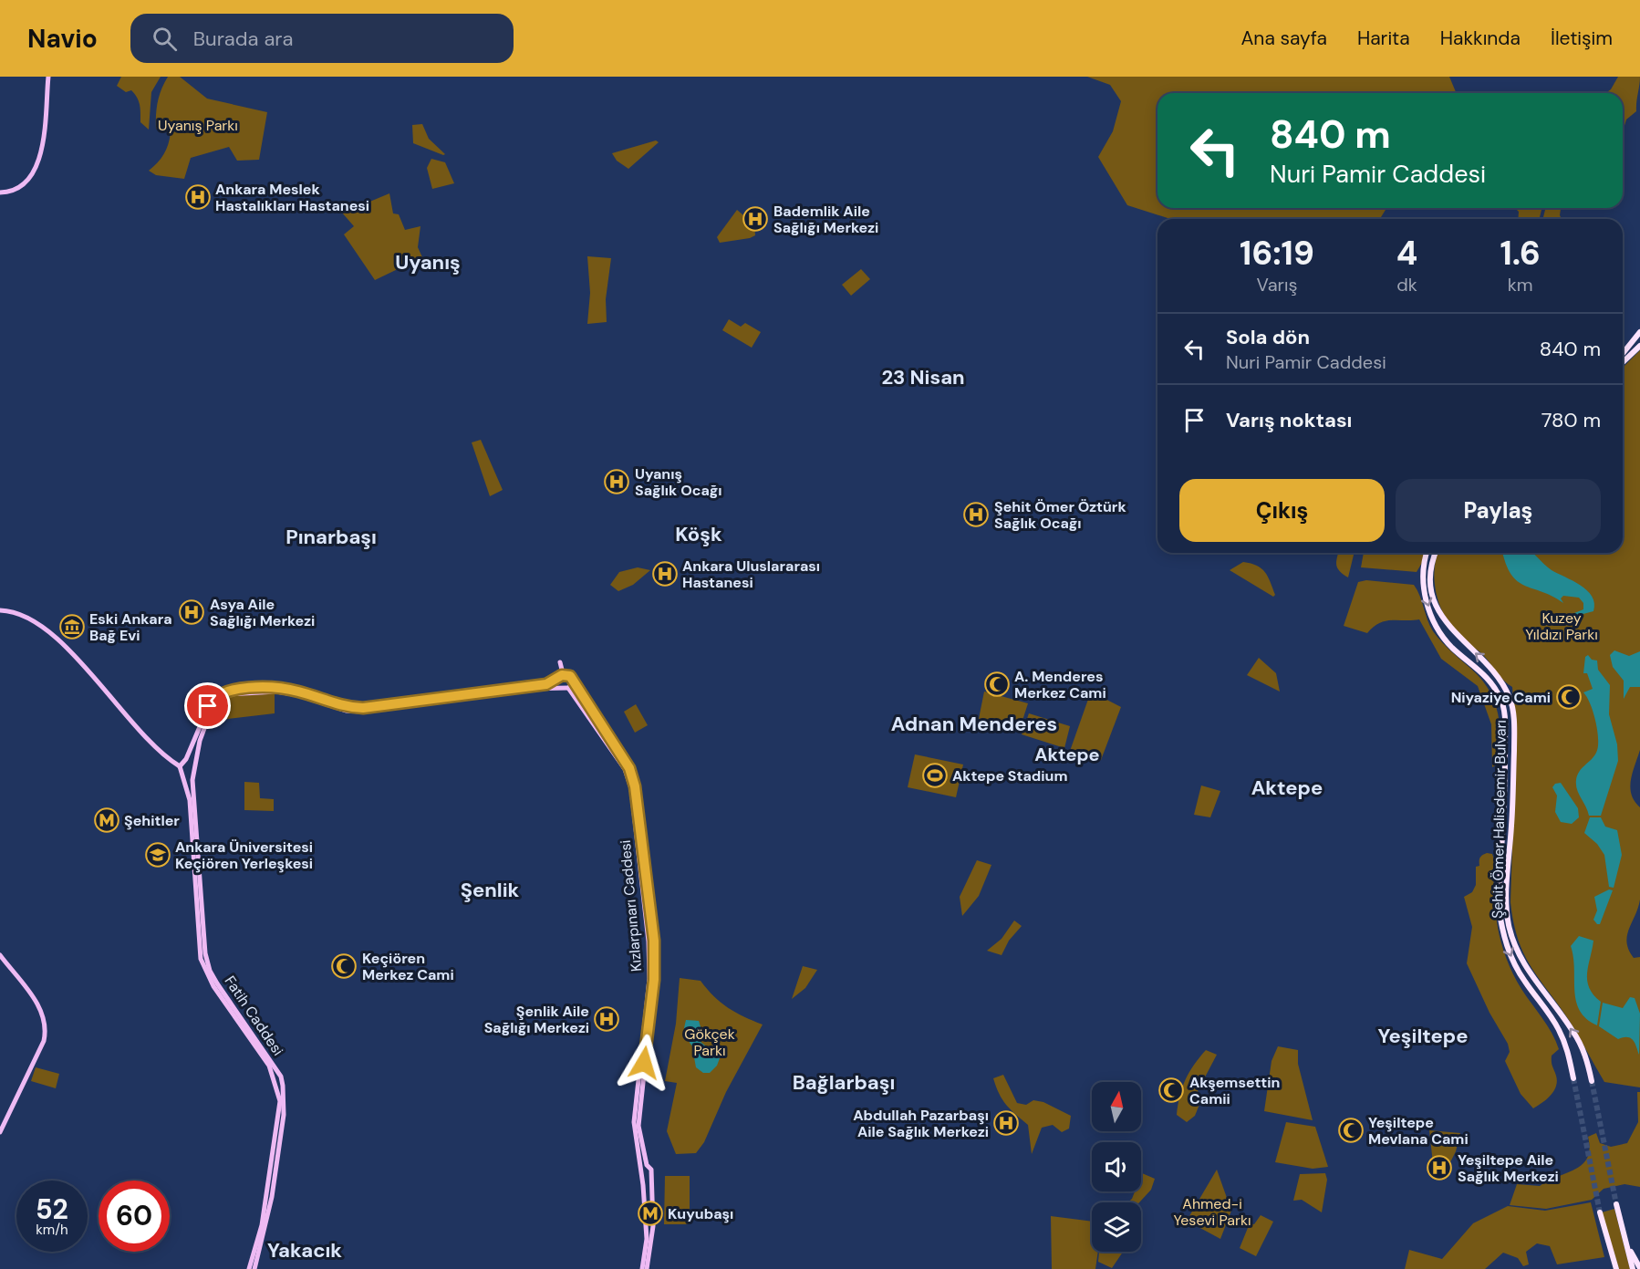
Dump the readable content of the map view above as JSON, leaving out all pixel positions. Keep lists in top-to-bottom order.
{
  "streets": {
    "highway": ["Şehit Ömer Halisdemir Bulvarı"],
    "main road": ["Kızlarpınarı Caddesi", "Fatih Caddesi"]
  },
  "districts": [
    "Uyanış",
    "23 Nisan",
    "Köşk",
    "Pınarbaşı",
    "Adnan Menderes",
    "Aktepe",
    "Aktepe",
    "Şenlik",
    "Yeşiltepe",
    "Bağlarbaşı",
    "Yakacık"
  ],
  "parks": [
    "Uyanış Parkı",
    "Kuzey Yıldızı Parkı",
    "Gökçek Parkı",
    "Ahmed-i Yesevi Parkı"
  ],
  "places": {
    "hospital": [
      "Ankara Meslek Hastalıkları Hastanesi",
      "Bademlik Aile Sağlığı Merkezi",
      "Uyanış Sağlık Ocağı",
      "Şehit Ömer Öztürk Sağlık Ocağı",
      "Ankara Uluslararası Hastanesi",
      "Asya Aile Sağlığı Merkezi",
      "Şenlik Aile Sağlığı Merkezi",
      "Abdullah Pazarbaşı Aile Sağlık Merkezi",
      "Yeşiltepe Aile Sağlık Merkezi"
    ],
    "museum": ["Eski Ankara Bağ Evi"],
    "mosque": [
      "A. Menderes Merkez Cami",
      "Niyaziye Cami",
      "Keçiören Merkez Cami",
      "Akşemsettin Camii",
      "Yeşiltepe Mevlana Cami"
    ],
    "sports": ["Aktepe Stadium"],
    "metro station": ["Şehitler", "Kuyubaşı"],
    "school or university": ["Ankara Üniversitesi Keçiören Yerleşkesi"]
  },
  "north": "top",
  "page": {
    "header": "Navio",
    "search": "Burada ara",
    "nav": [
      "Ana sayfa",
      "Harita",
      "Hakkında",
      "İletişim"
    ],
    "turn": ["840 m", "Nuri Pamir Caddesi"],
    "eta": [
      "16:19",
      "Varış",
      "4",
      "dk",
      "1.6",
      "km"
    ],
    "list": [
      {
        "name": "Sola dön",
        "note": "Nuri Pamir Caddesi",
        "value": "840 m"
      },
      {
        "name": "Varış noktası",
        "value": "780 m"
      }
    ],
    "buttons": ["Çıkış", "Paylaş"],
    "speed": "52 km/h",
    "limit": "60"
  }
}
